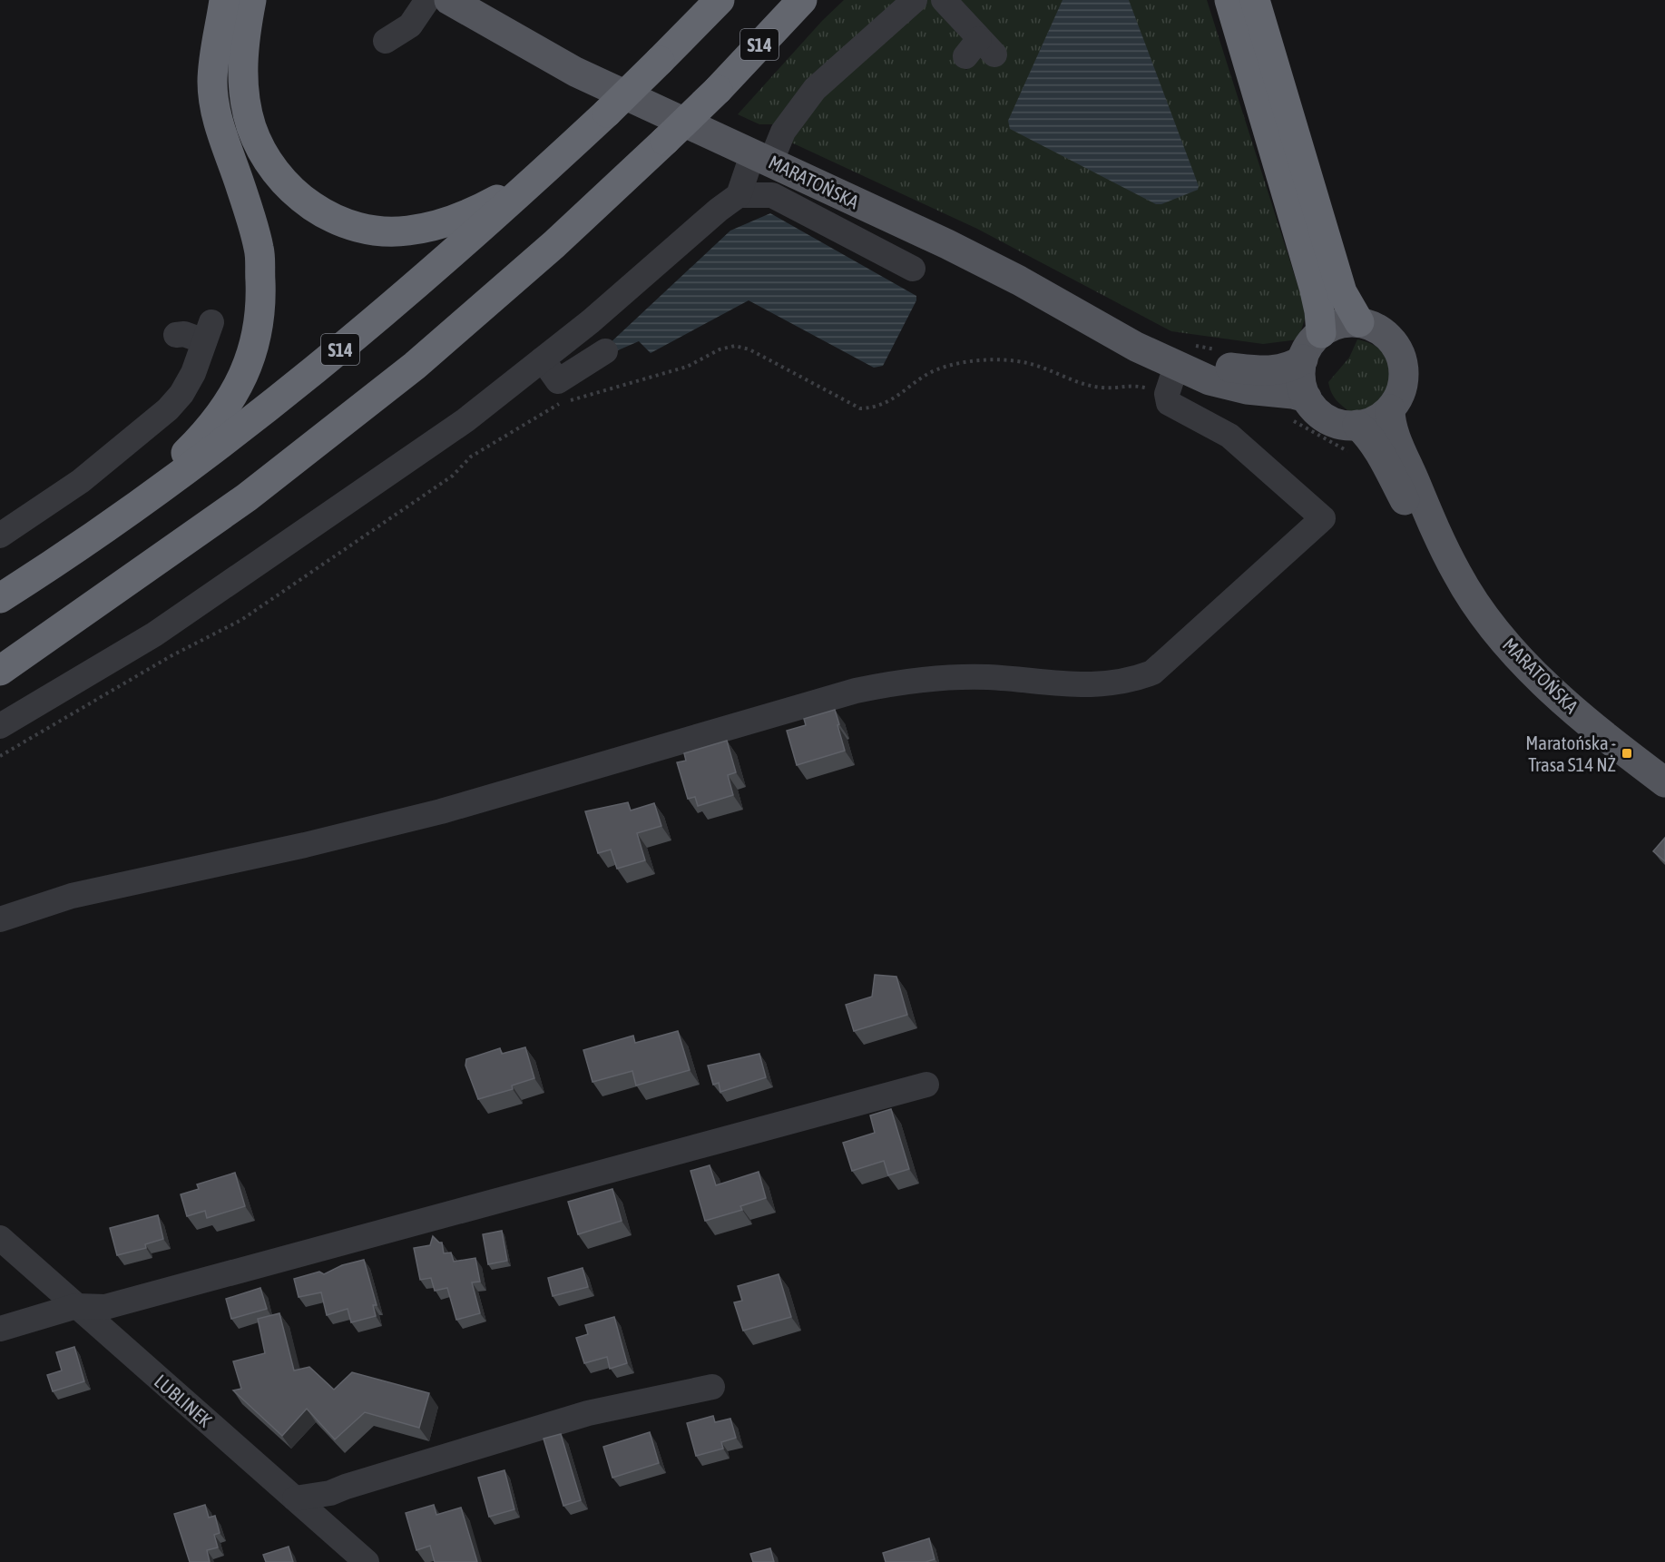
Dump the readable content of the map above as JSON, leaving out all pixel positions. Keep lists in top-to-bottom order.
{
  "streets": {
    "highway": ["S14"],
    "main road": ["MARATOŃSKA"],
    "street": ["LUBLINEK"]
  },
  "places": {
    "transit": ["Maratońska - Trasa S14 NŻ"]
  }
}
